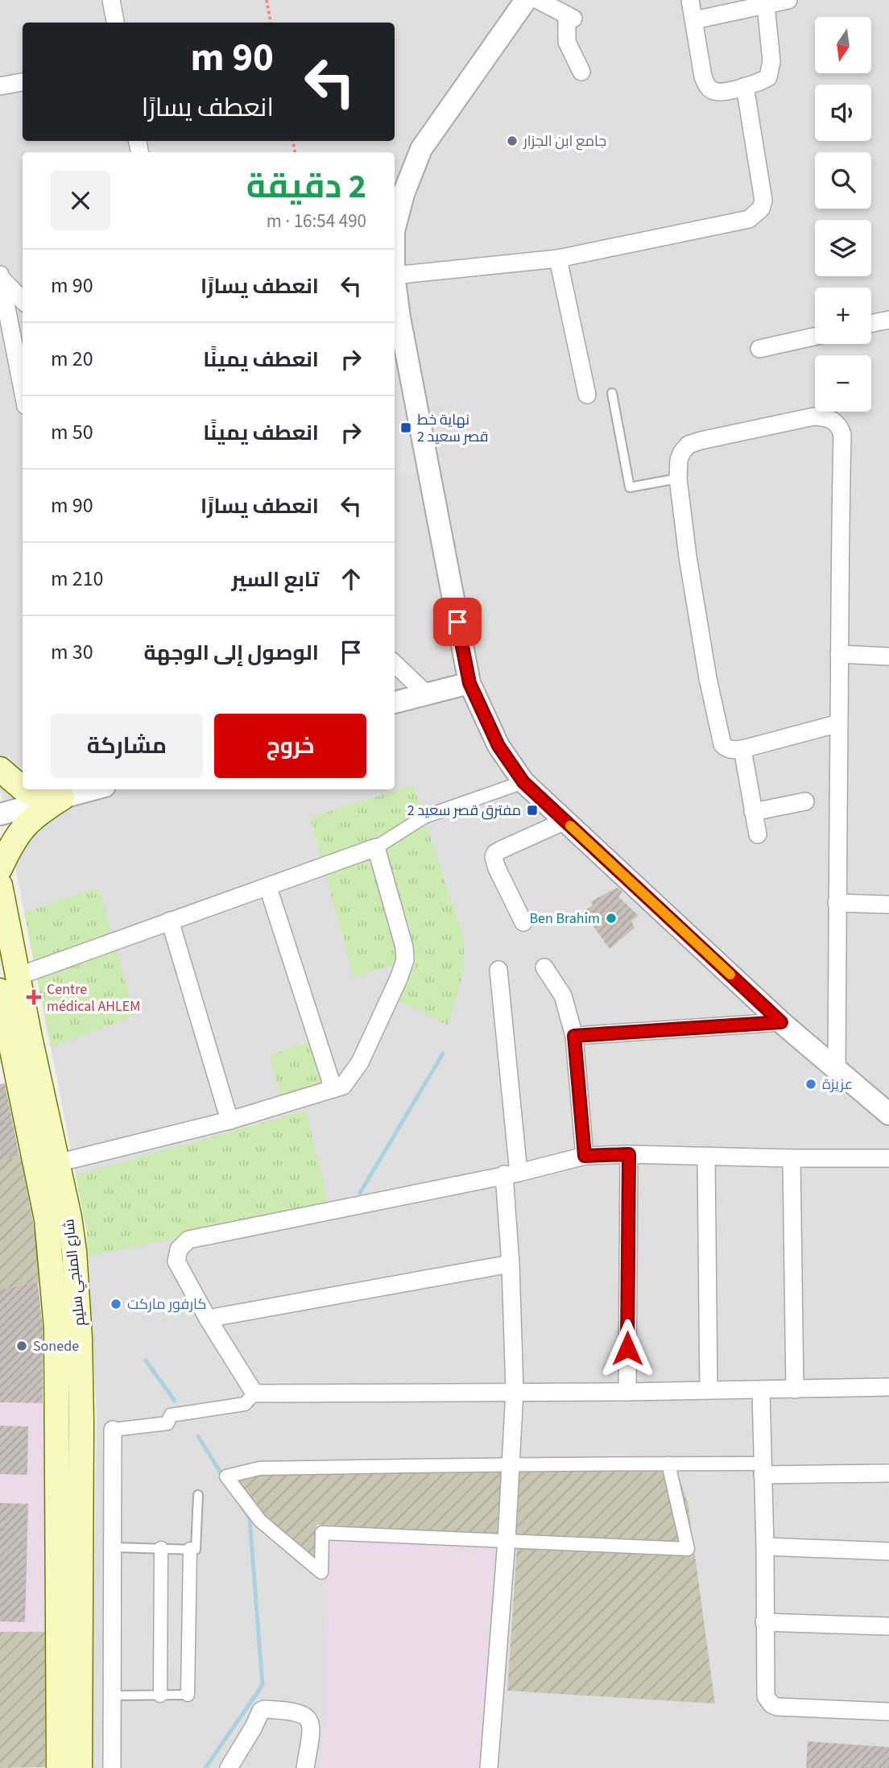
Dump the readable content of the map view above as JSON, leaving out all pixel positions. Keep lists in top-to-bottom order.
{
  "streets": {
    "main road": ["شارع المنجي سليم"]
  },
  "places": {
    "other": [
      "جامع ابن الجزار",
      "Ben Brahim",
      "عزيزة",
      "كارفور ماركت",
      "Sonede"
    ],
    "transit": ["نهاية خط قصر سعيد 2", "مفترق قصر سعيد 2"],
    "health": ["Centre médical AHLEM"]
  },
  "north": "bottom",
  "page": {
    "map_buttons": ["+", "−"],
    "turn": ["90 m", "انعطف يسارًا"],
    "heading": ["2 دقيقة", "490 m · 16:54"],
    "list": [
      {
        "name": "انعطف يسارًا",
        "value": "90 m"
      },
      {
        "name": "انعطف يمينًا",
        "value": "20 m"
      },
      {
        "name": "انعطف يمينًا",
        "value": "50 m"
      },
      {
        "name": "انعطف يسارًا",
        "value": "90 m"
      },
      {
        "name": "تابع السير",
        "value": "210 m"
      },
      {
        "name": "الوصول إلى الوجهة",
        "value": "30 m"
      }
    ],
    "buttons": ["خروج", "مشاركة"]
  }
}
